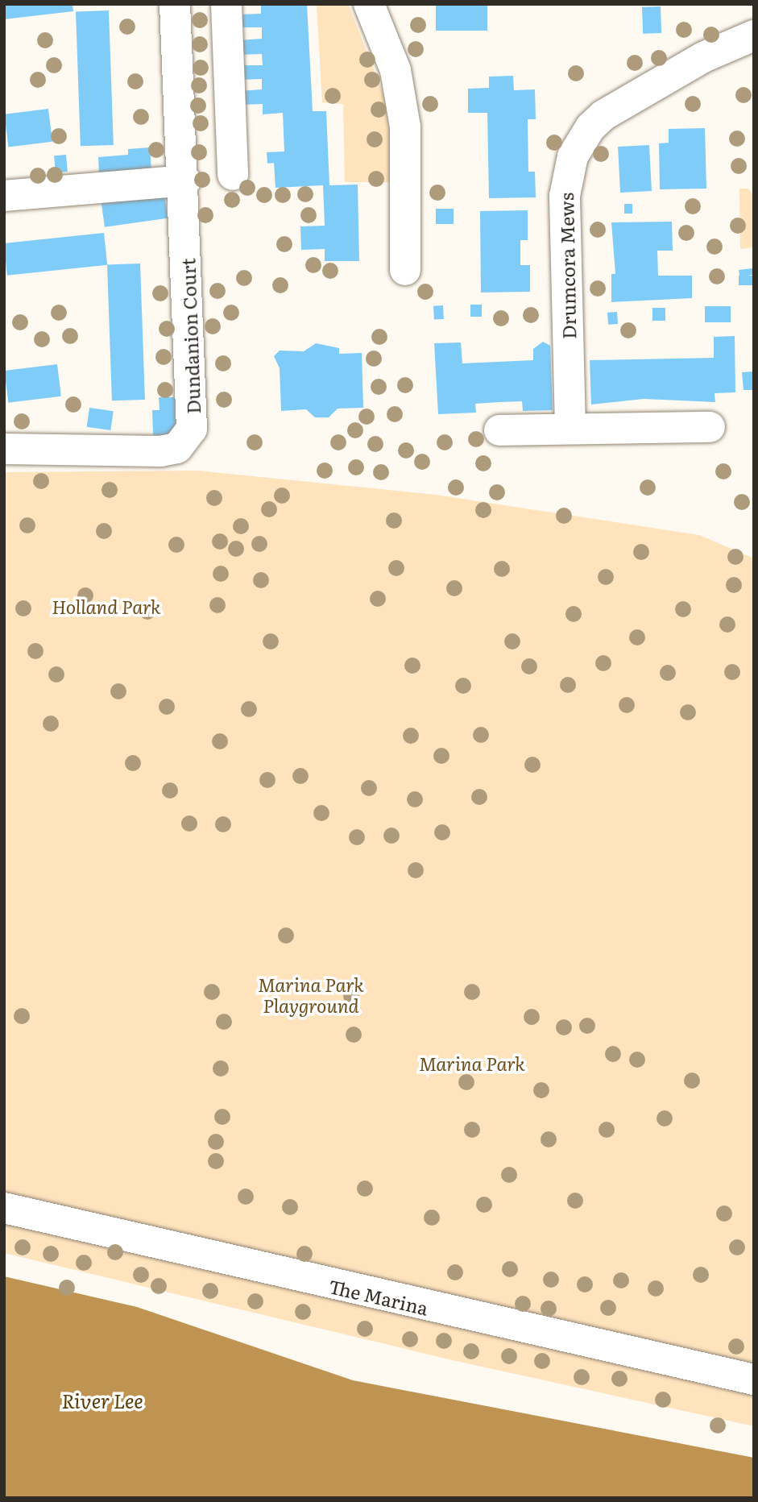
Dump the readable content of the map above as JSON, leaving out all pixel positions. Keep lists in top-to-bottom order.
{
  "streets": {
    "street": ["Drumcora Mews", "Dundanion Court", "The Marina"]
  },
  "water": ["River Lee"],
  "parks": ["Holland Park", "Marina Park Playground", "Marina Park"]
}
